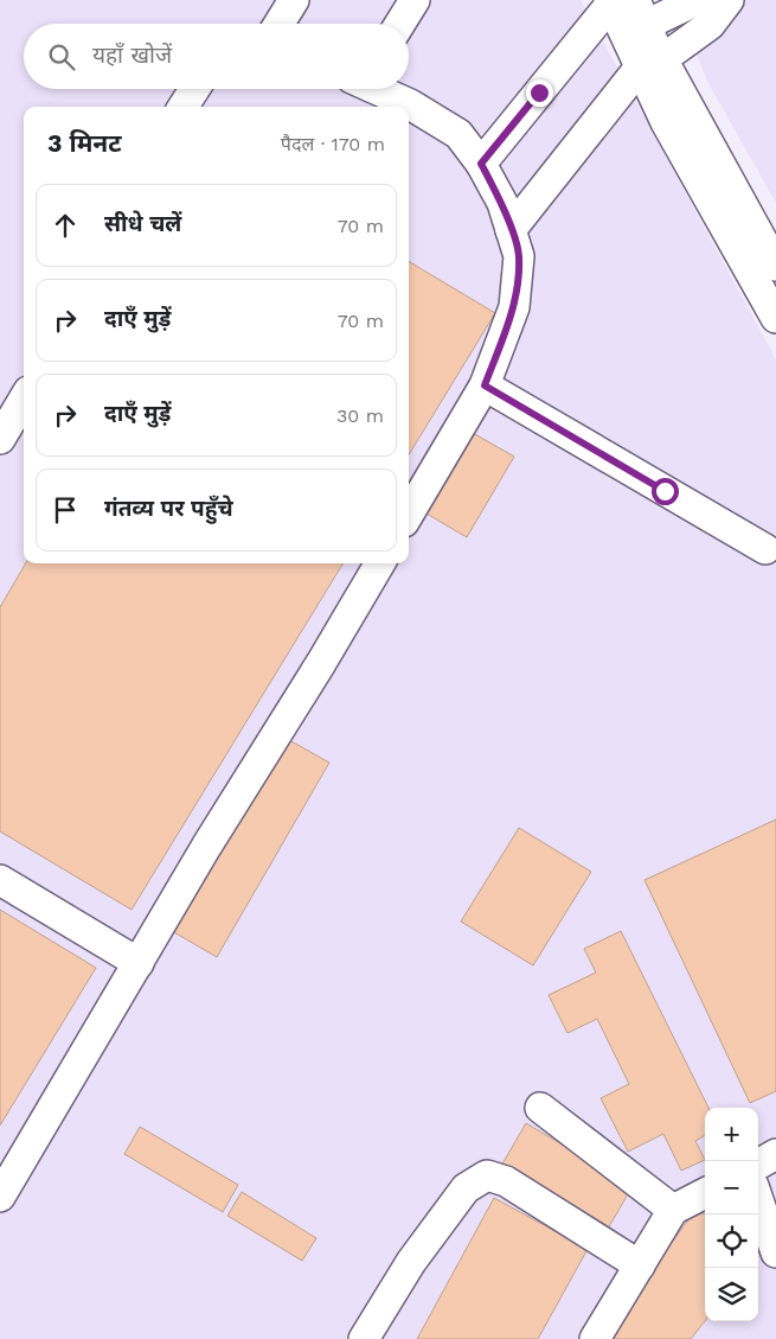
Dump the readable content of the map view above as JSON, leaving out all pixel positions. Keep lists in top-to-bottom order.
{
  "page": {
    "search": "यहाँ खोजें",
    "heading": ["3 मिनट", "पैदल · 170 m"],
    "list": [
      ["सीधे चलें", "70 m"],
      ["दाएँ मुड़ें", "70 m"],
      ["दाएँ मुड़ें", "30 m"],
      "गंतव्य पर पहुँचे"
    ],
    "map_buttons": ["+", "−"]
  }
}
